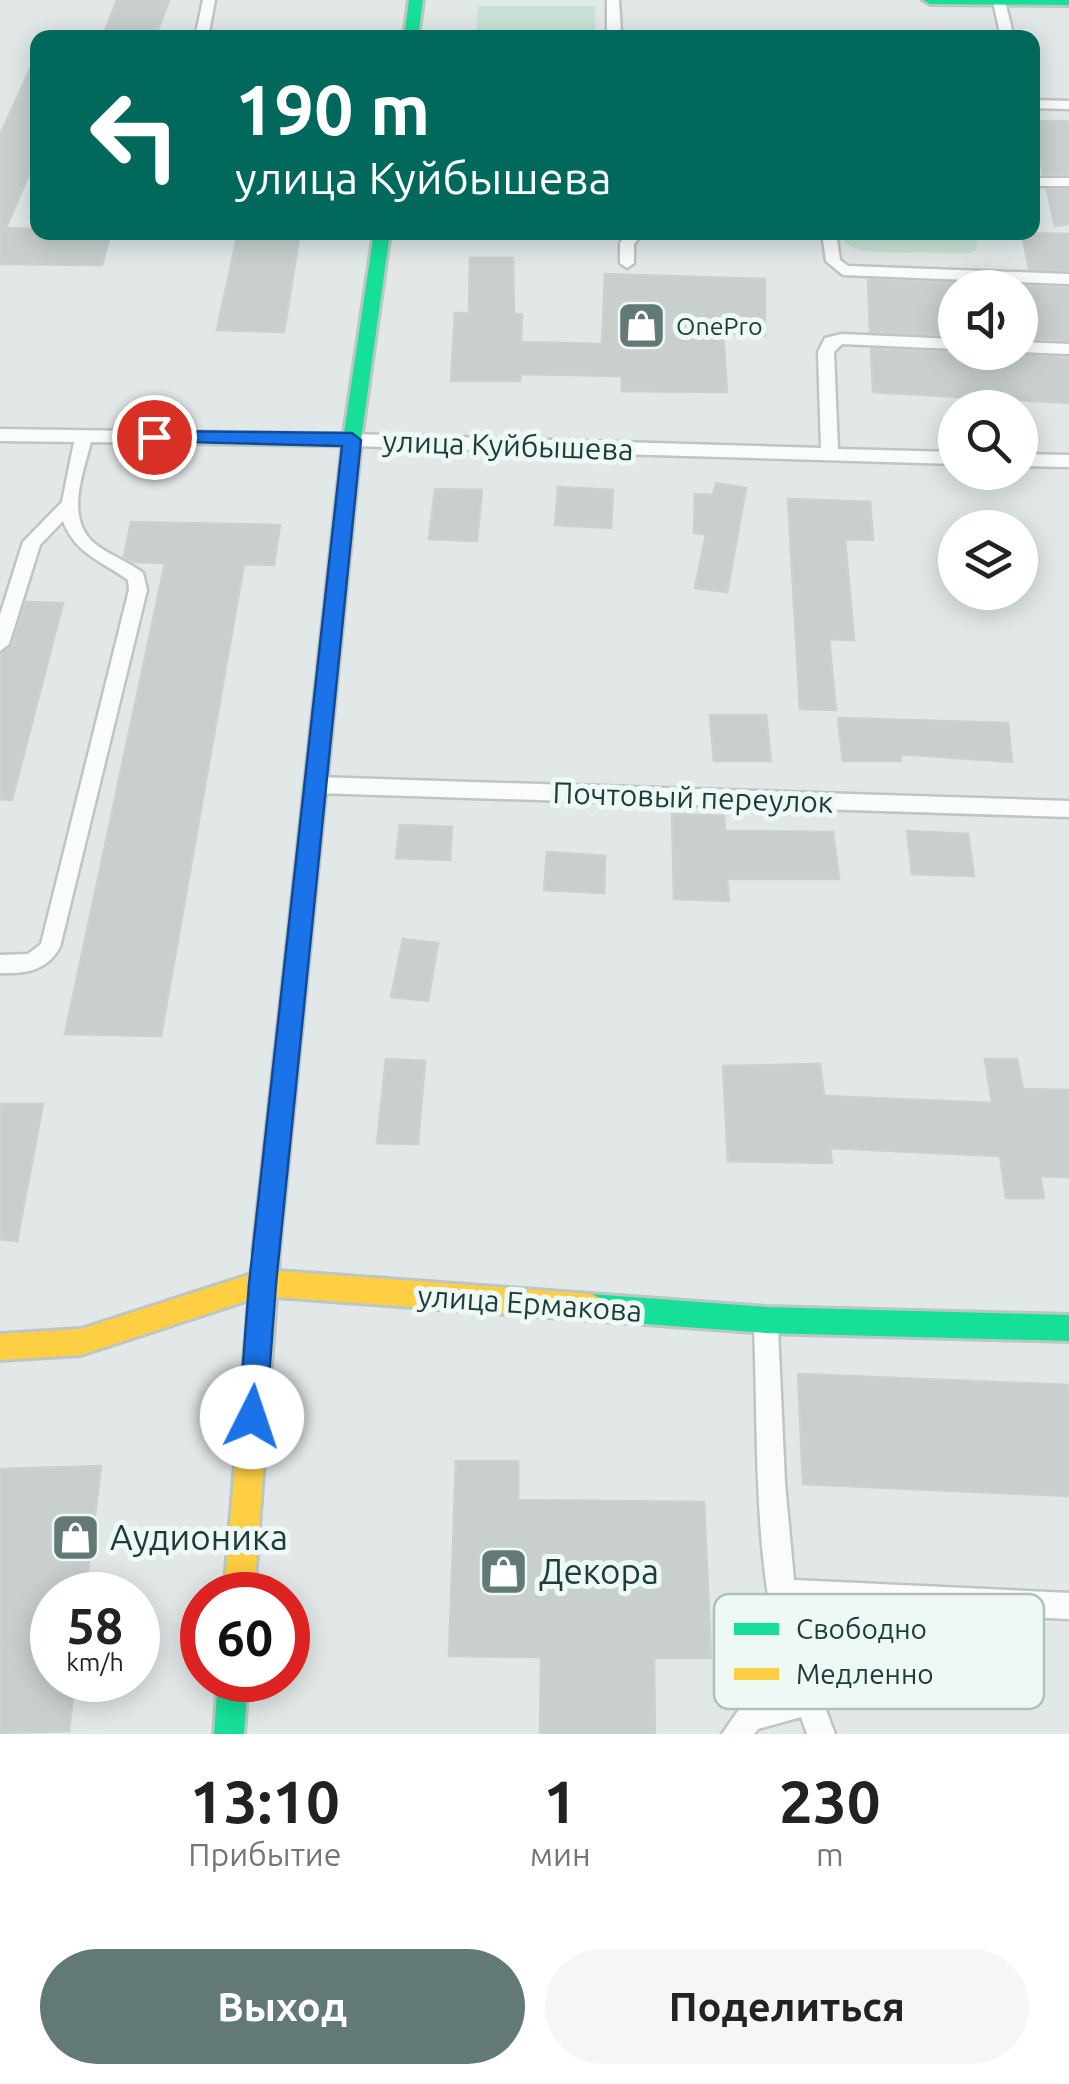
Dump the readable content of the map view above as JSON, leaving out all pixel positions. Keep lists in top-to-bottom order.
{
  "streets": {
    "main road": ["улица Ермакова"],
    "lane": ["улица Куйбышева", "Почтовый переулок"]
  },
  "places": {
    "shop": ["OnePro", "Аудионика", "Декора"]
  },
  "legend": ["Свободно", "Медленно"],
  "page": {
    "turn": ["190 m", "улица Куйбышева"],
    "speed": "58 km/h",
    "limit": "60",
    "eta": [
      "13:10",
      "Прибытие",
      "1",
      "мин",
      "230",
      "m"
    ],
    "buttons": ["Выход", "Поделиться"]
  }
}
